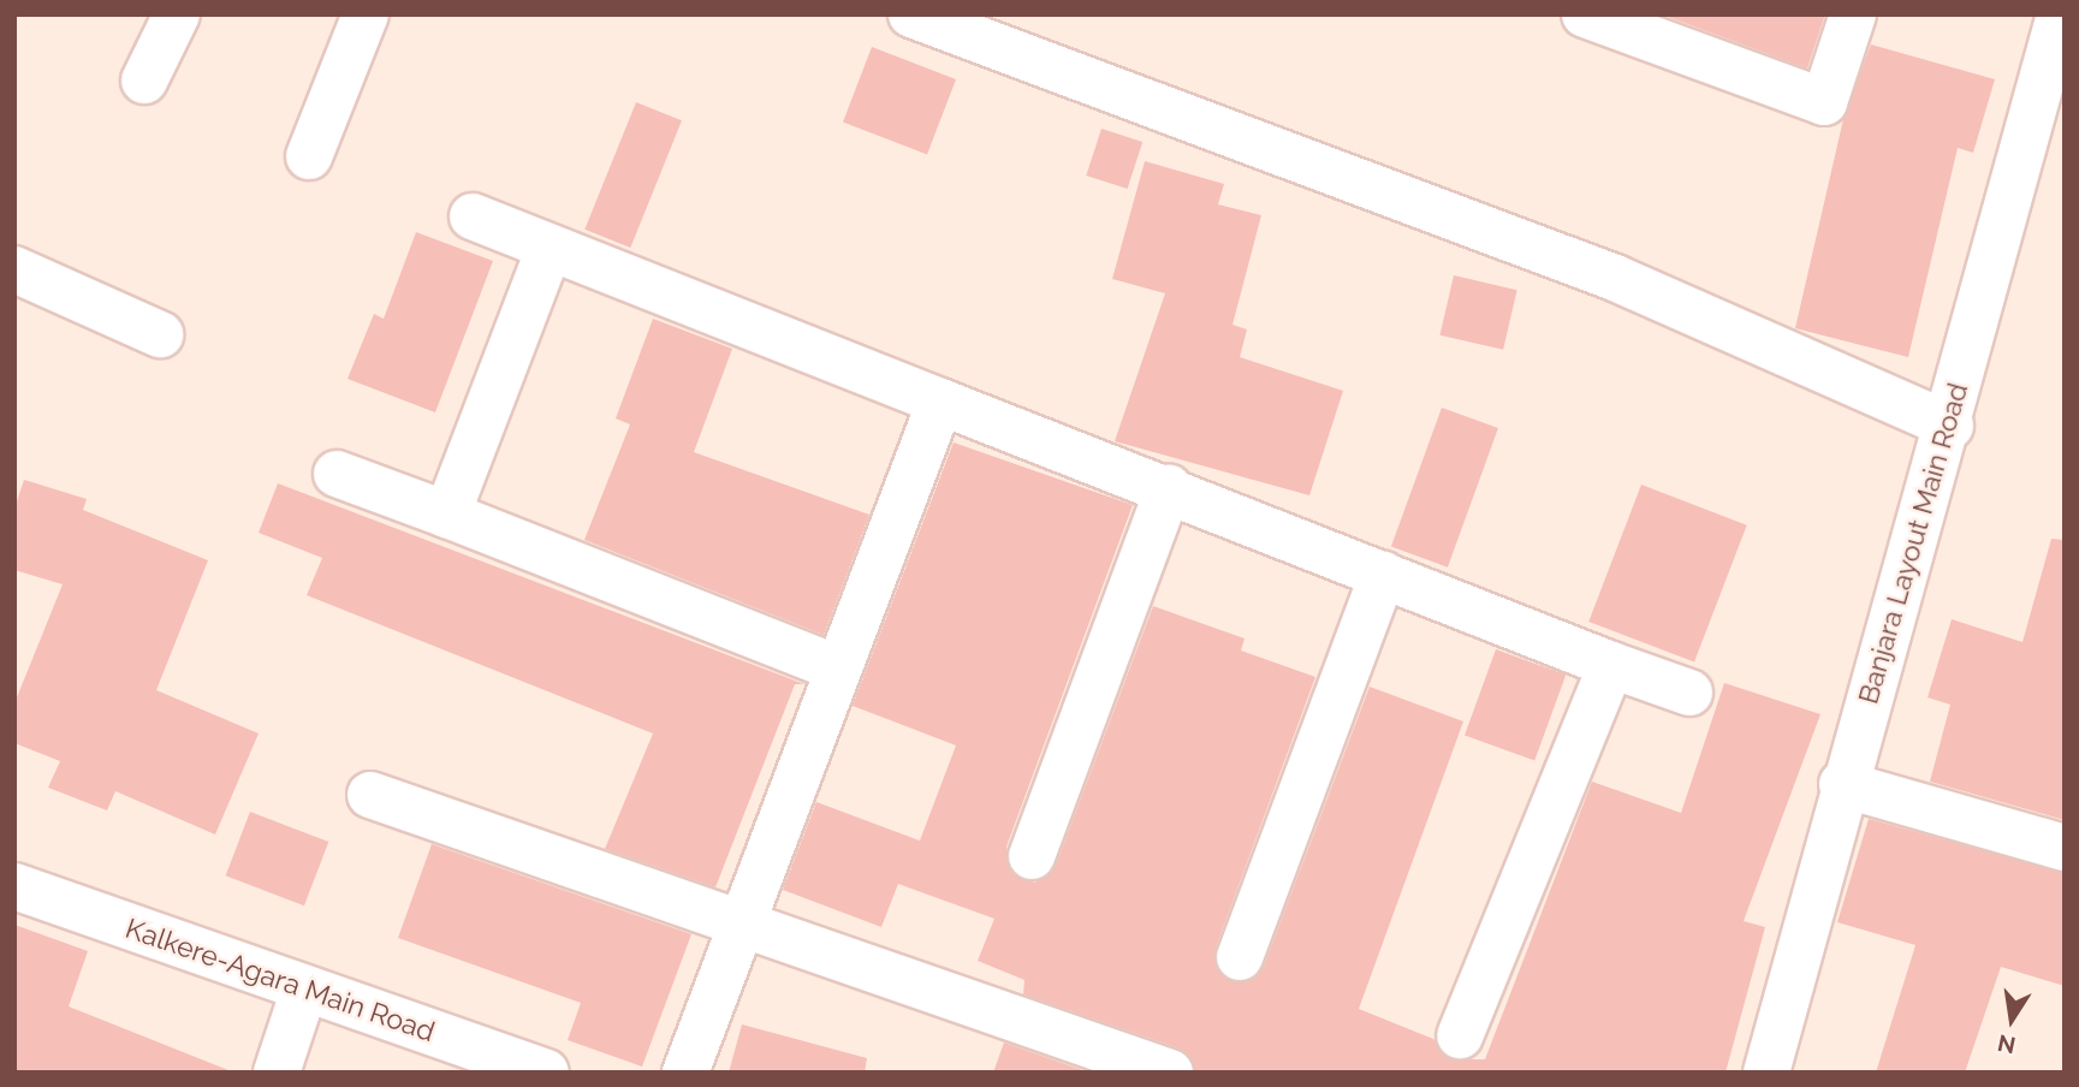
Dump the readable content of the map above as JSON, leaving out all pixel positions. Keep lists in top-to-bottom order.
{
  "streets": {
    "street": ["Banjara Layout Main Road", "Kalkere-Agara Main Road"]
  },
  "north": "bottom"
}
